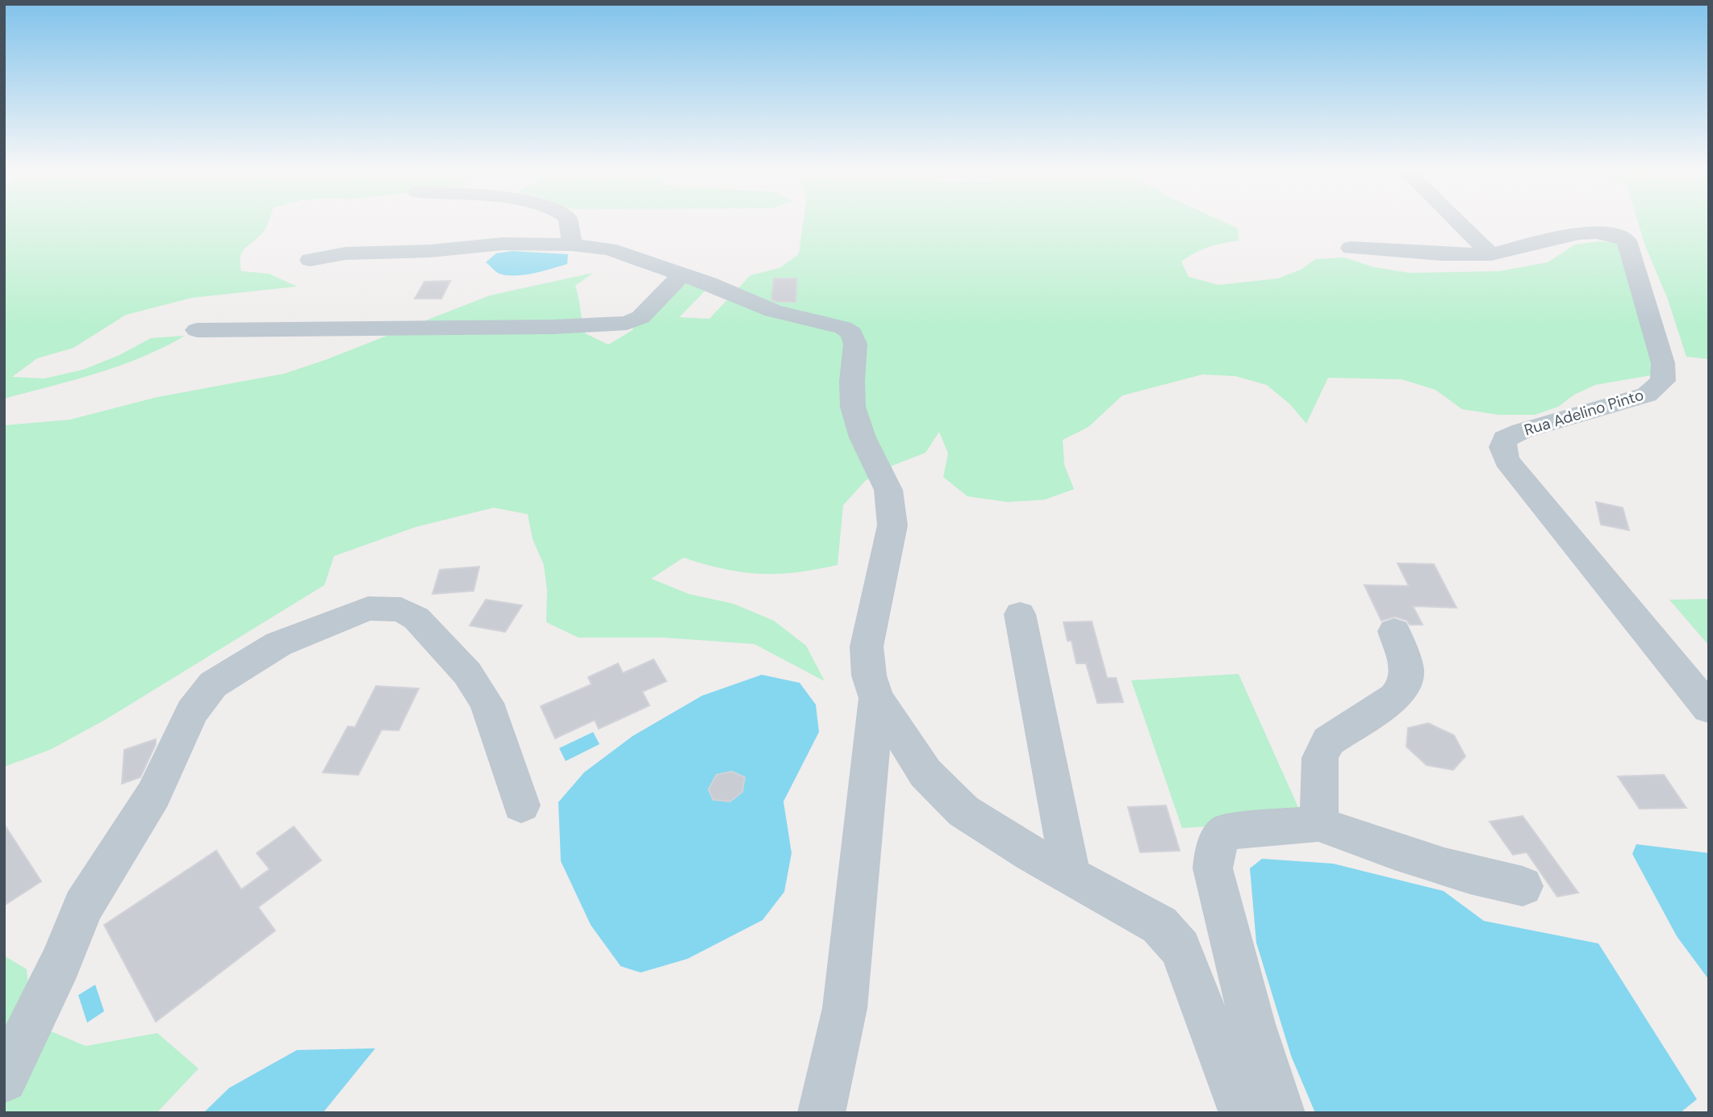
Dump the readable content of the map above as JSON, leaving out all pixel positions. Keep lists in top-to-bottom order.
{
  "streets": {
    "street": ["Rua Adelino Pinto"]
  }
}
